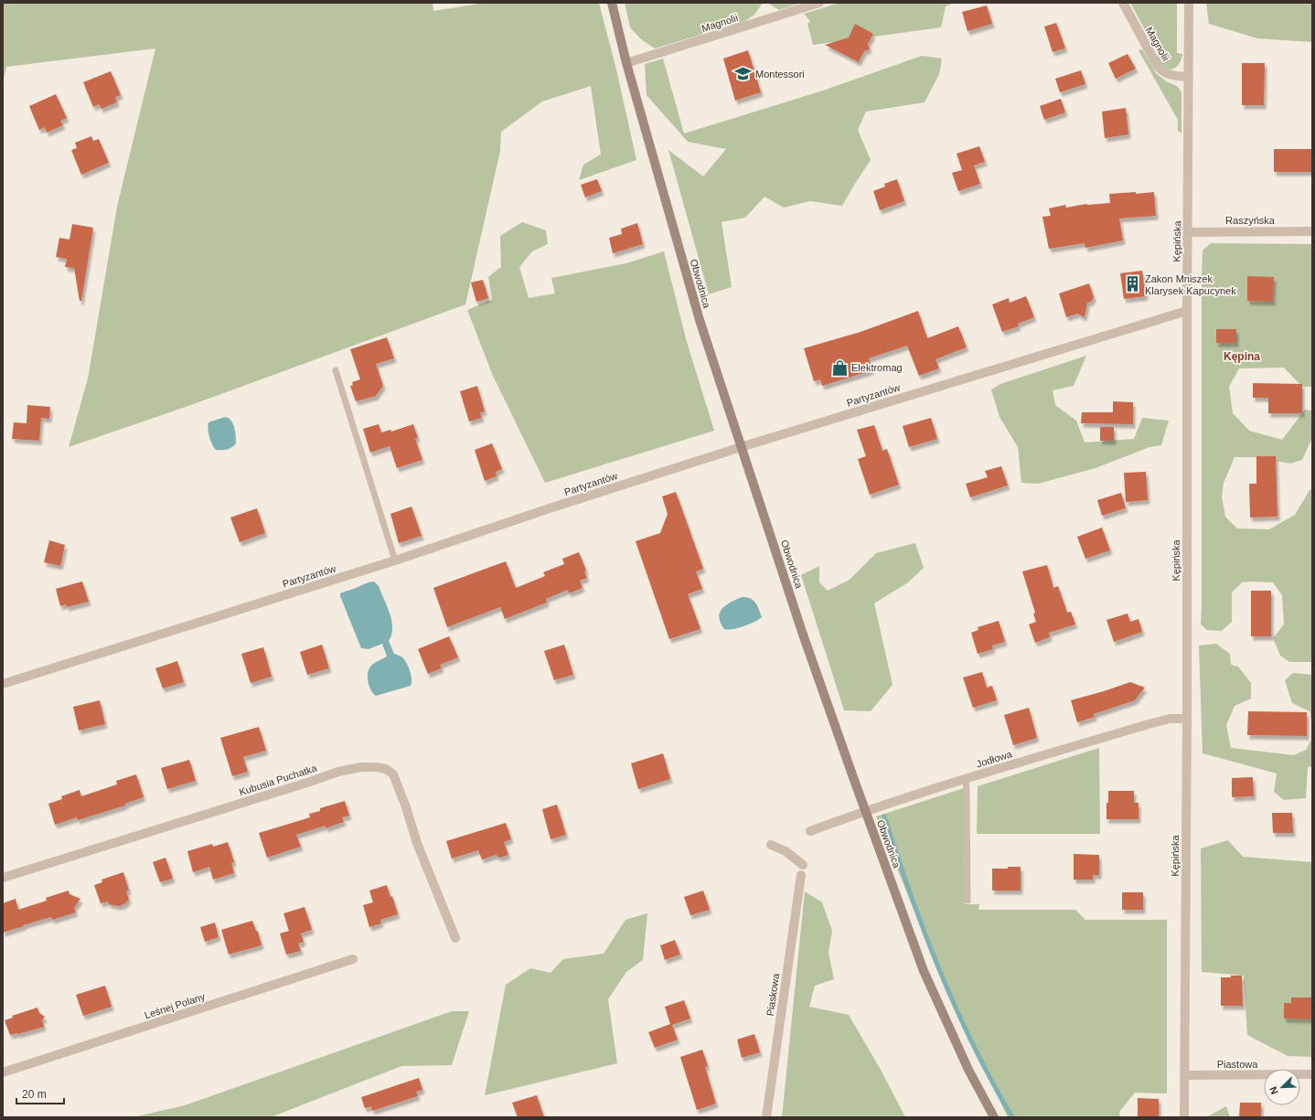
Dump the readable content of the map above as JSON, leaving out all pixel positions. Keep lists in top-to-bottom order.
{
  "streets": {
    "main road": ["Obwodnica"],
    "street": [
      "Magnolii",
      "Raszyńska",
      "Kępińska",
      "Partyzantów",
      "Jodłowa",
      "Kubusia Puchatka",
      "Piaskowa",
      "Leśnej Polany",
      "Piastowa"
    ]
  },
  "crossings": [
    ["Magnolii", "Kępińska"],
    ["Magnolii", "Obwodnica"],
    ["Raszyńska", "Kępińska"],
    ["Kępińska", "Partyzantów"],
    ["Kępińska", "Jodłowa"],
    ["Kępińska", "Piastowa"],
    ["Obwodnica", "Partyzantów"],
    ["Obwodnica", "Jodłowa"]
  ],
  "districts": ["Kępina"],
  "places": {
    "school or university": ["Montessori"],
    "building": ["Zakon Mniszek Klarysek Kapucynek"],
    "shop": ["Elektromag"]
  },
  "scale_bar": "20 m",
  "north": "bottom left"
}
